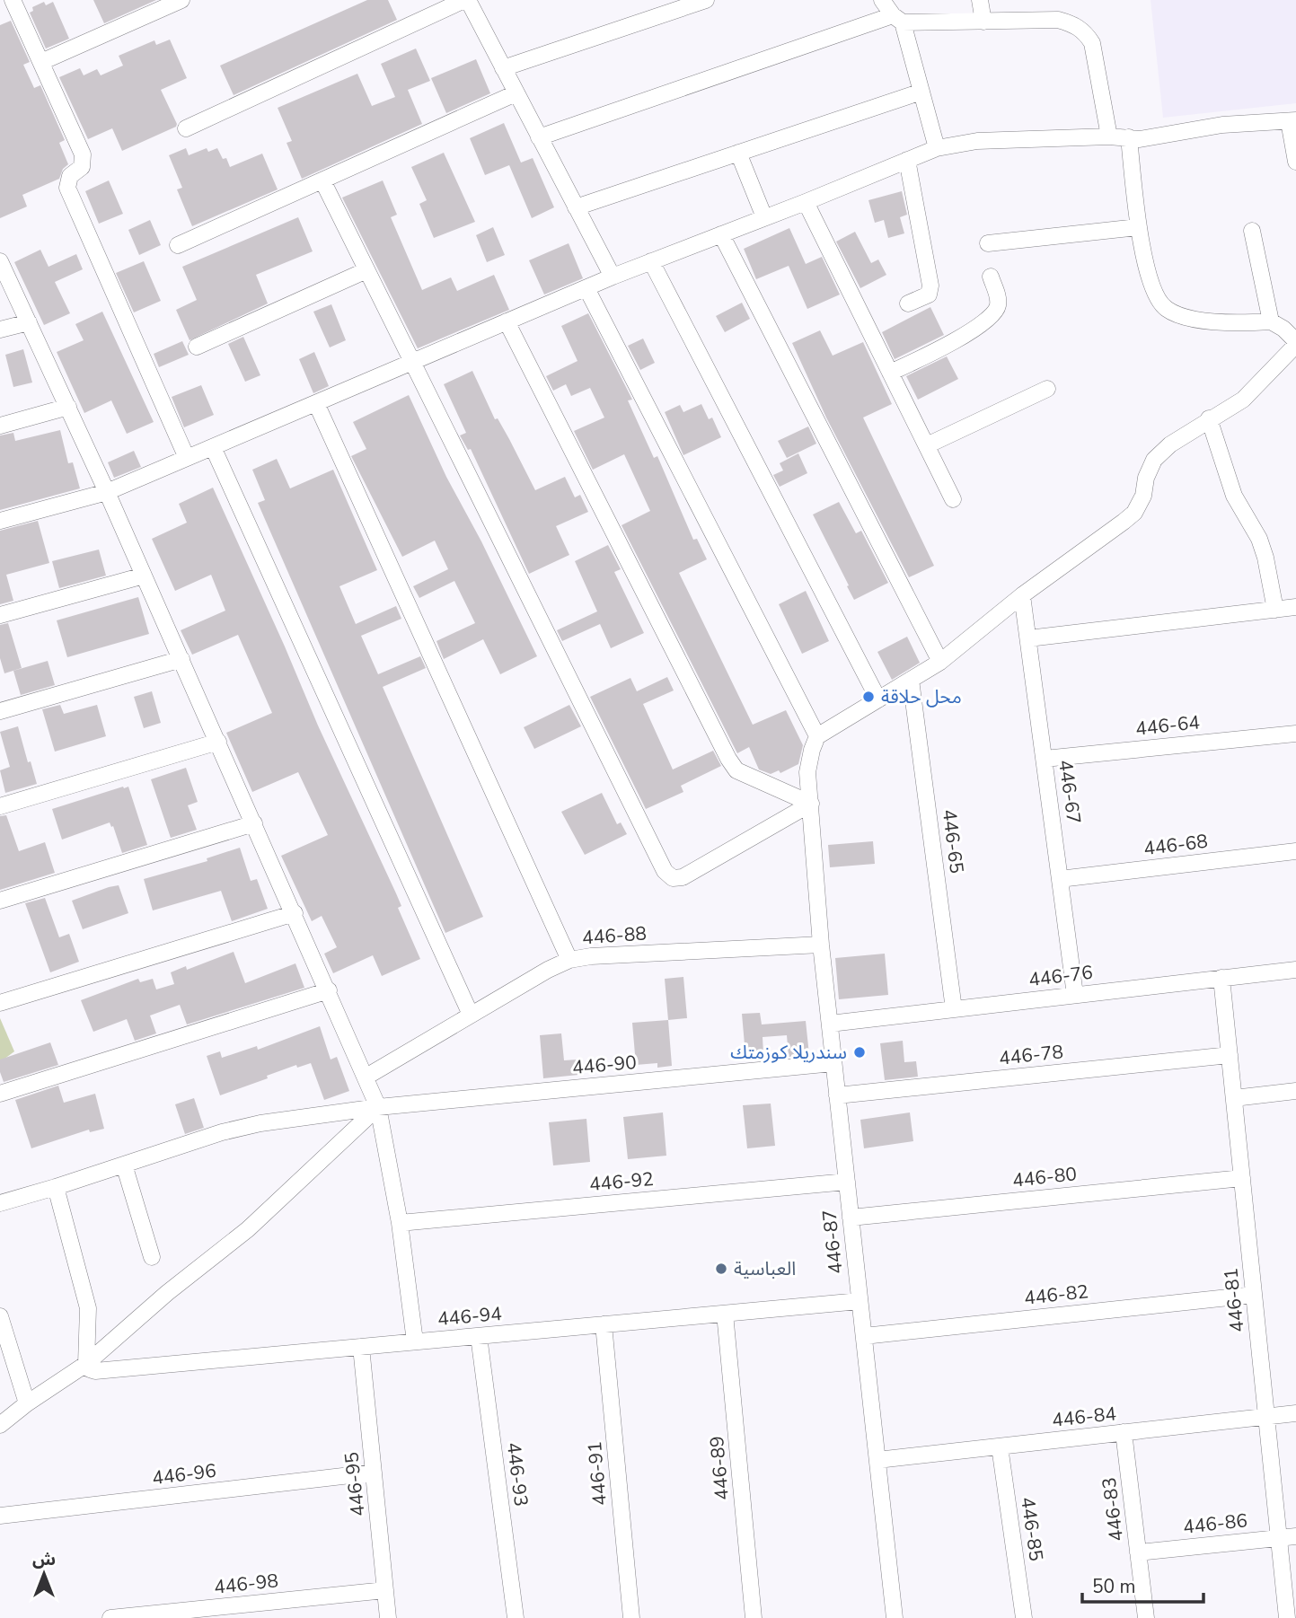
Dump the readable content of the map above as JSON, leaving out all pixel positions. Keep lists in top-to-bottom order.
{
  "streets": {
    "street": [
      "446-64",
      "446-67",
      "446-65",
      "446-68",
      "446-88",
      "446-76",
      "446-78",
      "446-90",
      "446-80",
      "446-92",
      "446-87",
      "446-82",
      "446-81",
      "446-94",
      "446-84",
      "446-89",
      "446-91",
      "446-96",
      "446-93",
      "446-95",
      "446-83",
      "446-86",
      "446-85",
      "446-98"
    ]
  },
  "crossings": [
    ["446-64", "446-67"],
    ["446-67", "446-68"],
    ["446-67", "446-76"],
    ["446-65", "446-76"],
    ["446-88", "446-87"],
    ["446-76", "446-87"],
    ["446-76", "446-81"],
    ["446-78", "446-87"],
    ["446-78", "446-81"],
    ["446-90", "446-87"],
    ["446-80", "446-87"],
    ["446-80", "446-81"],
    ["446-92", "446-87"],
    ["446-87", "446-82"],
    ["446-87", "446-94"],
    ["446-87", "446-84"],
    ["446-82", "446-81"],
    ["446-81", "446-84"],
    ["446-81", "446-86"],
    ["446-94", "446-89"],
    ["446-94", "446-91"],
    ["446-94", "446-93"],
    ["446-94", "446-95"],
    ["446-84", "446-83"],
    ["446-84", "446-85"],
    ["446-96", "446-95"],
    ["446-95", "446-98"],
    ["446-83", "446-86"]
  ],
  "places": ["محل حلاقة", "سندريلا كوزمتك", "العباسية"],
  "scale_bar": "50 m",
  "north": "top"
}
